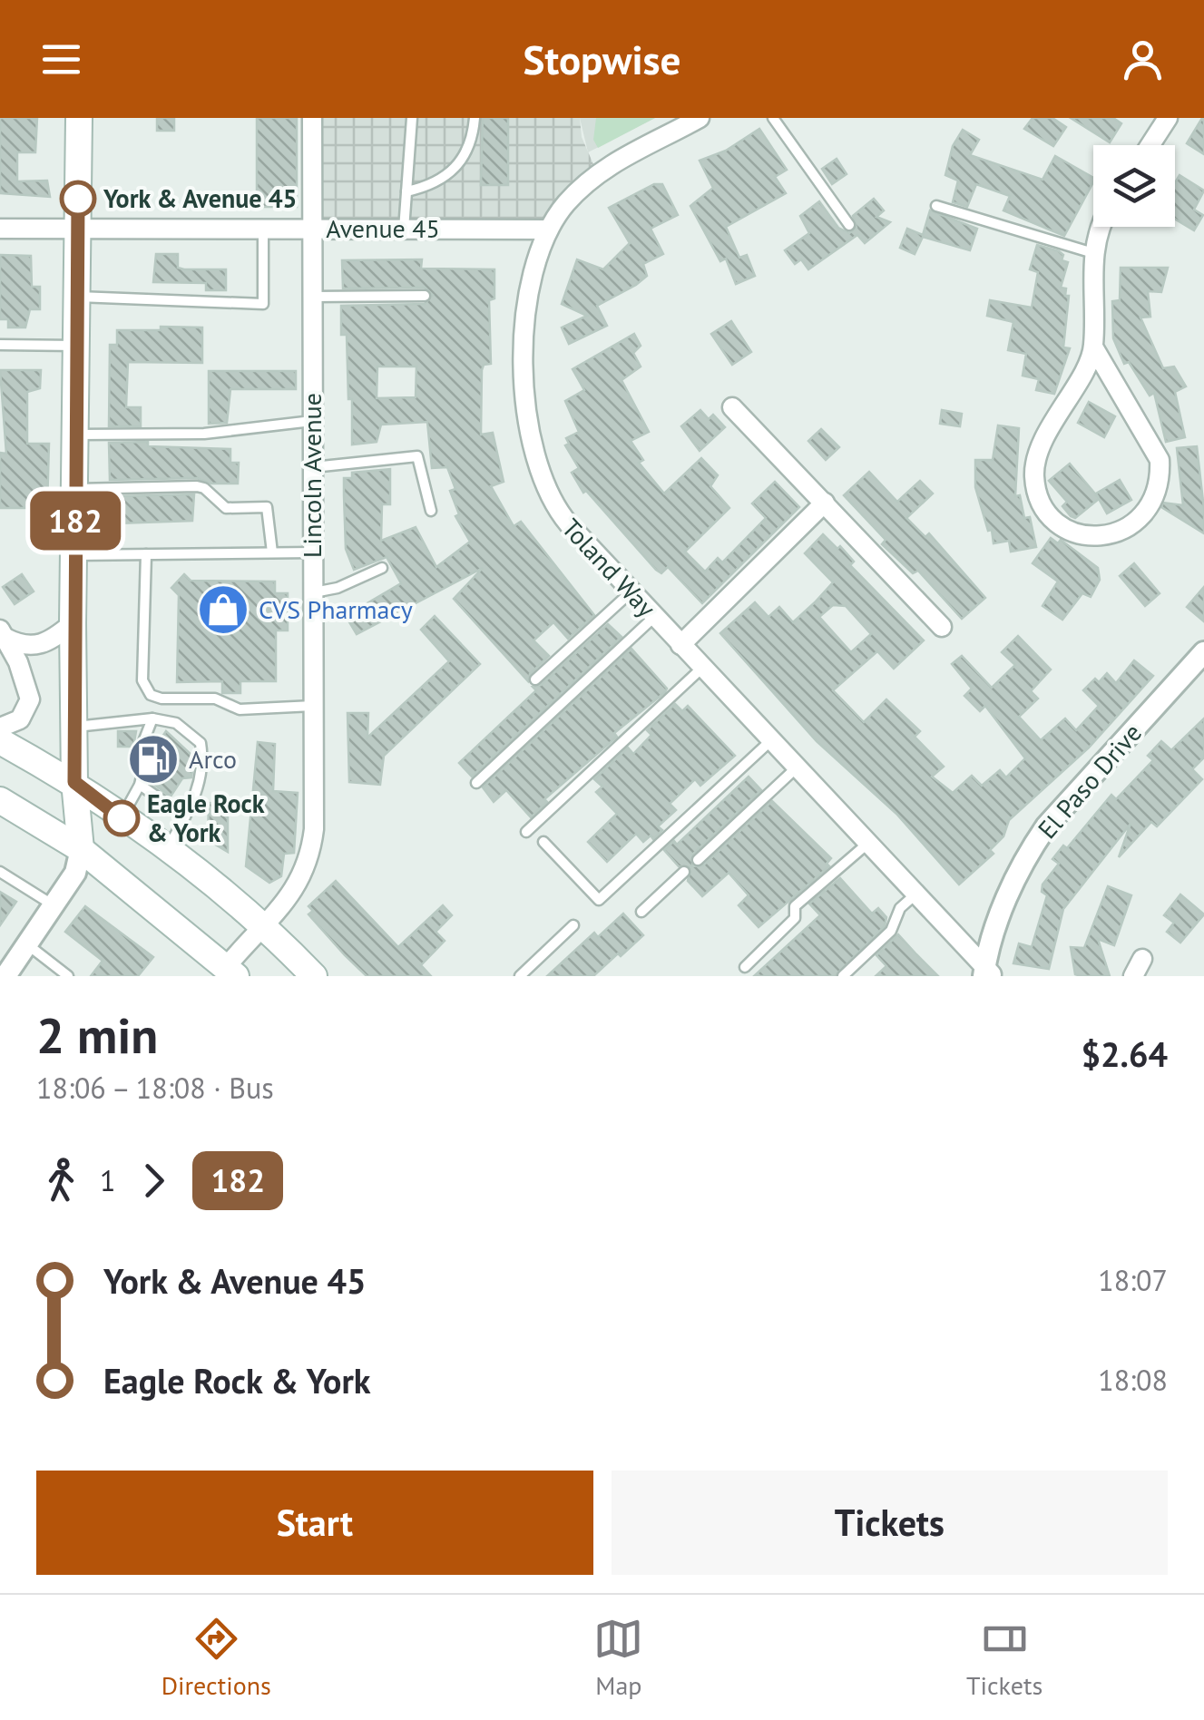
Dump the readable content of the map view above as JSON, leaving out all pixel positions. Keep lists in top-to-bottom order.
{
  "streets": {
    "street": [
      "Avenue 45",
      "Lincoln Avenue",
      "Toland Way",
      "El Paso Drive"
    ]
  },
  "crossings": [
    ["Avenue 45", "Lincoln Avenue"],
    ["Avenue 45", "Toland Way"],
    ["Toland Way", "El Paso Drive"]
  ],
  "places": {
    "other": ["York & Avenue 45", "Eagle Rock & York"],
    "shop": ["CVS Pharmacy"],
    "fuel station": ["Arco"]
  },
  "lines": ["bus line 182"],
  "page": {
    "header": "Stopwise",
    "on_map": "182",
    "heading": ["2 min", "18:06 – 18:08 · Bus", "$2.64"],
    "legs": ["1", "182"],
    "list": [
      {
        "name": "York & Avenue 45",
        "value": "18:07"
      },
      {
        "name": "Eagle Rock & York",
        "value": "18:08"
      }
    ],
    "buttons": ["Start", "Tickets"],
    "tabs": ["Directions", "Map", "Tickets"]
  }
}
